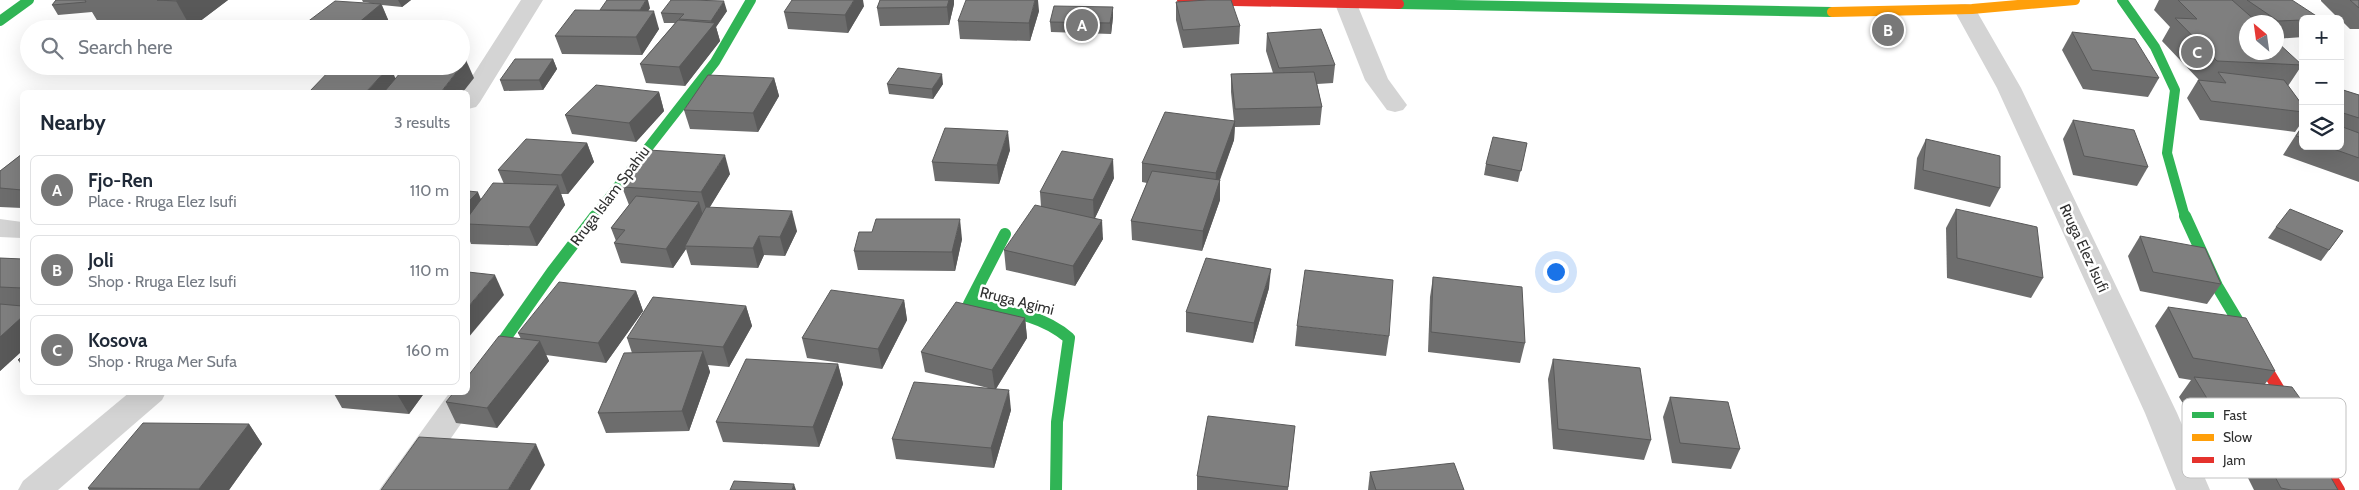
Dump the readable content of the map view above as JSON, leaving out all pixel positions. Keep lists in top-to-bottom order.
{
  "streets": {
    "street": ["Rruga Islam Spahiu", "Rruga Elez Isufi", "Rruga Agimi"]
  },
  "legend": ["Fast", "Slow", "Jam"],
  "north": "top left",
  "page": {
    "pins": ["A", "B", "C"],
    "map_buttons": ["+", "−"],
    "search": "Search here",
    "heading": ["Nearby", "3 results"],
    "list": [
      {
        "mark": "A",
        "name": "Fjo-Ren",
        "note": "Place · Rruga Elez Isufi",
        "value": "110 m"
      },
      {
        "mark": "B",
        "name": "Joli",
        "note": "Shop · Rruga Elez Isufi",
        "value": "110 m"
      },
      {
        "mark": "C",
        "name": "Kosova",
        "note": "Shop · Rruga Mer Sufa",
        "value": "160 m"
      }
    ]
  }
}
